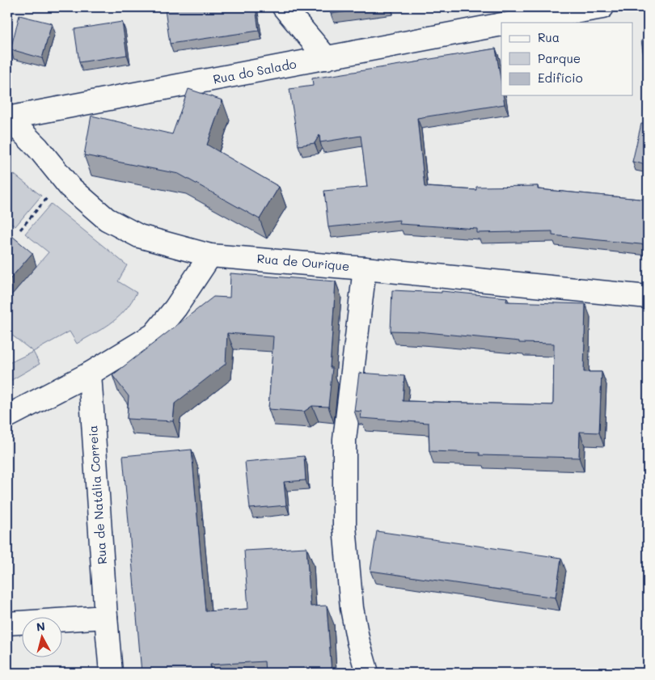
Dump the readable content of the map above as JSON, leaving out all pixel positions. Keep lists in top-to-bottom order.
{
  "streets": {
    "street": ["Rua do Salado", "Rua de Ourique", "Rua de Natália Correia"]
  },
  "crossings": [
    ["Rua do Salado", "Rua de Ourique"]
  ],
  "legend": ["Rua", "Parque", "Edifício"],
  "north": "top"
}
